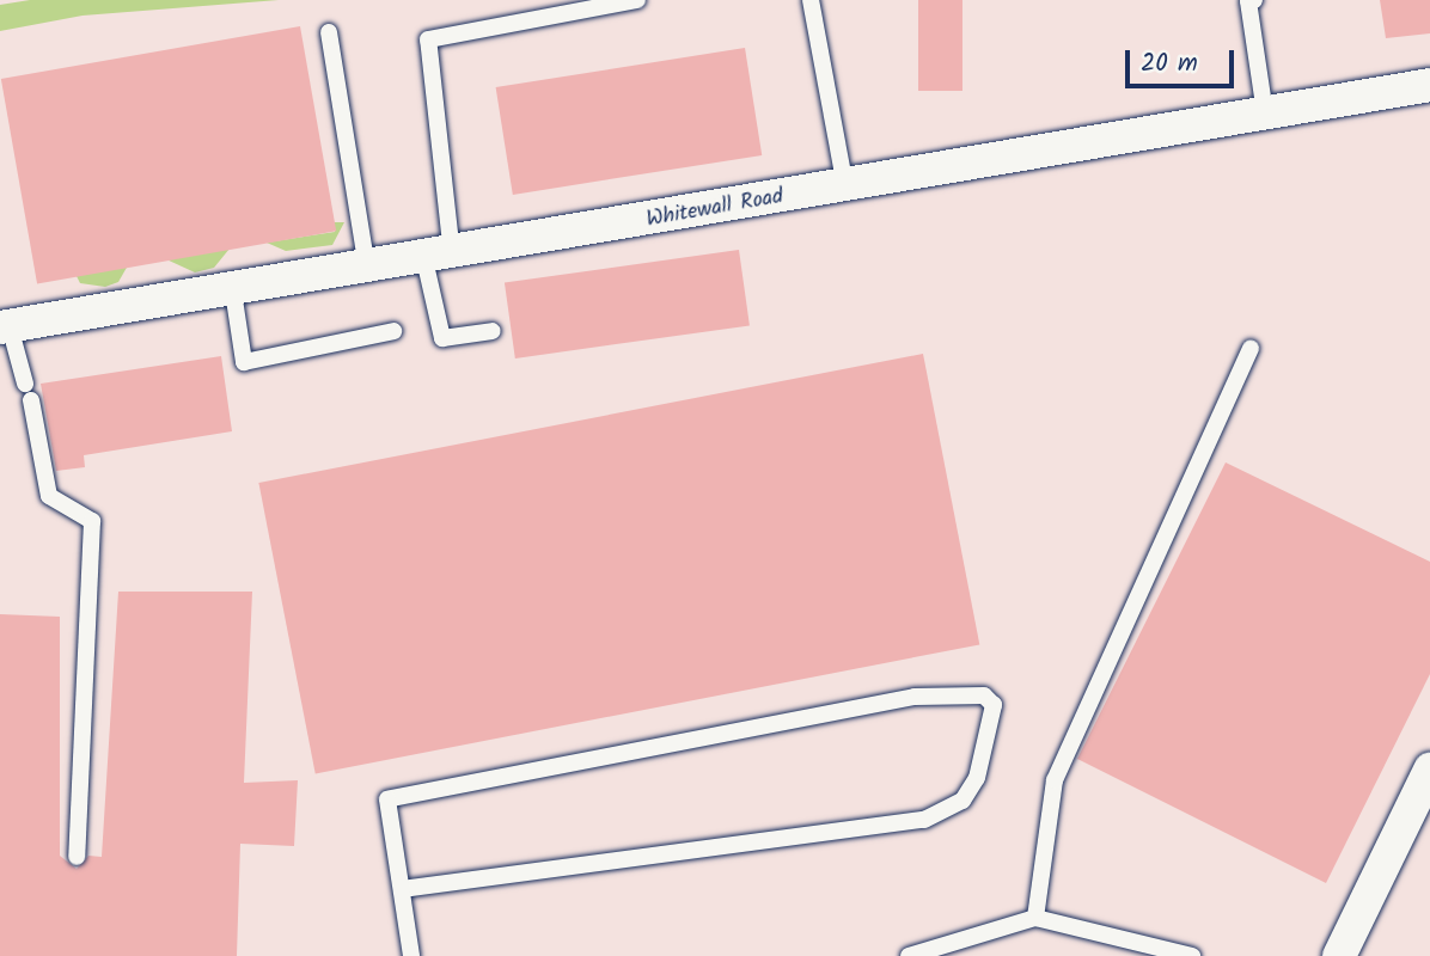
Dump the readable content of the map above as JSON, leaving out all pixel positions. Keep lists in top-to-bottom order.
{
  "streets": {
    "street": ["Whitewall Road"]
  },
  "scale_bar": "20 m"
}
